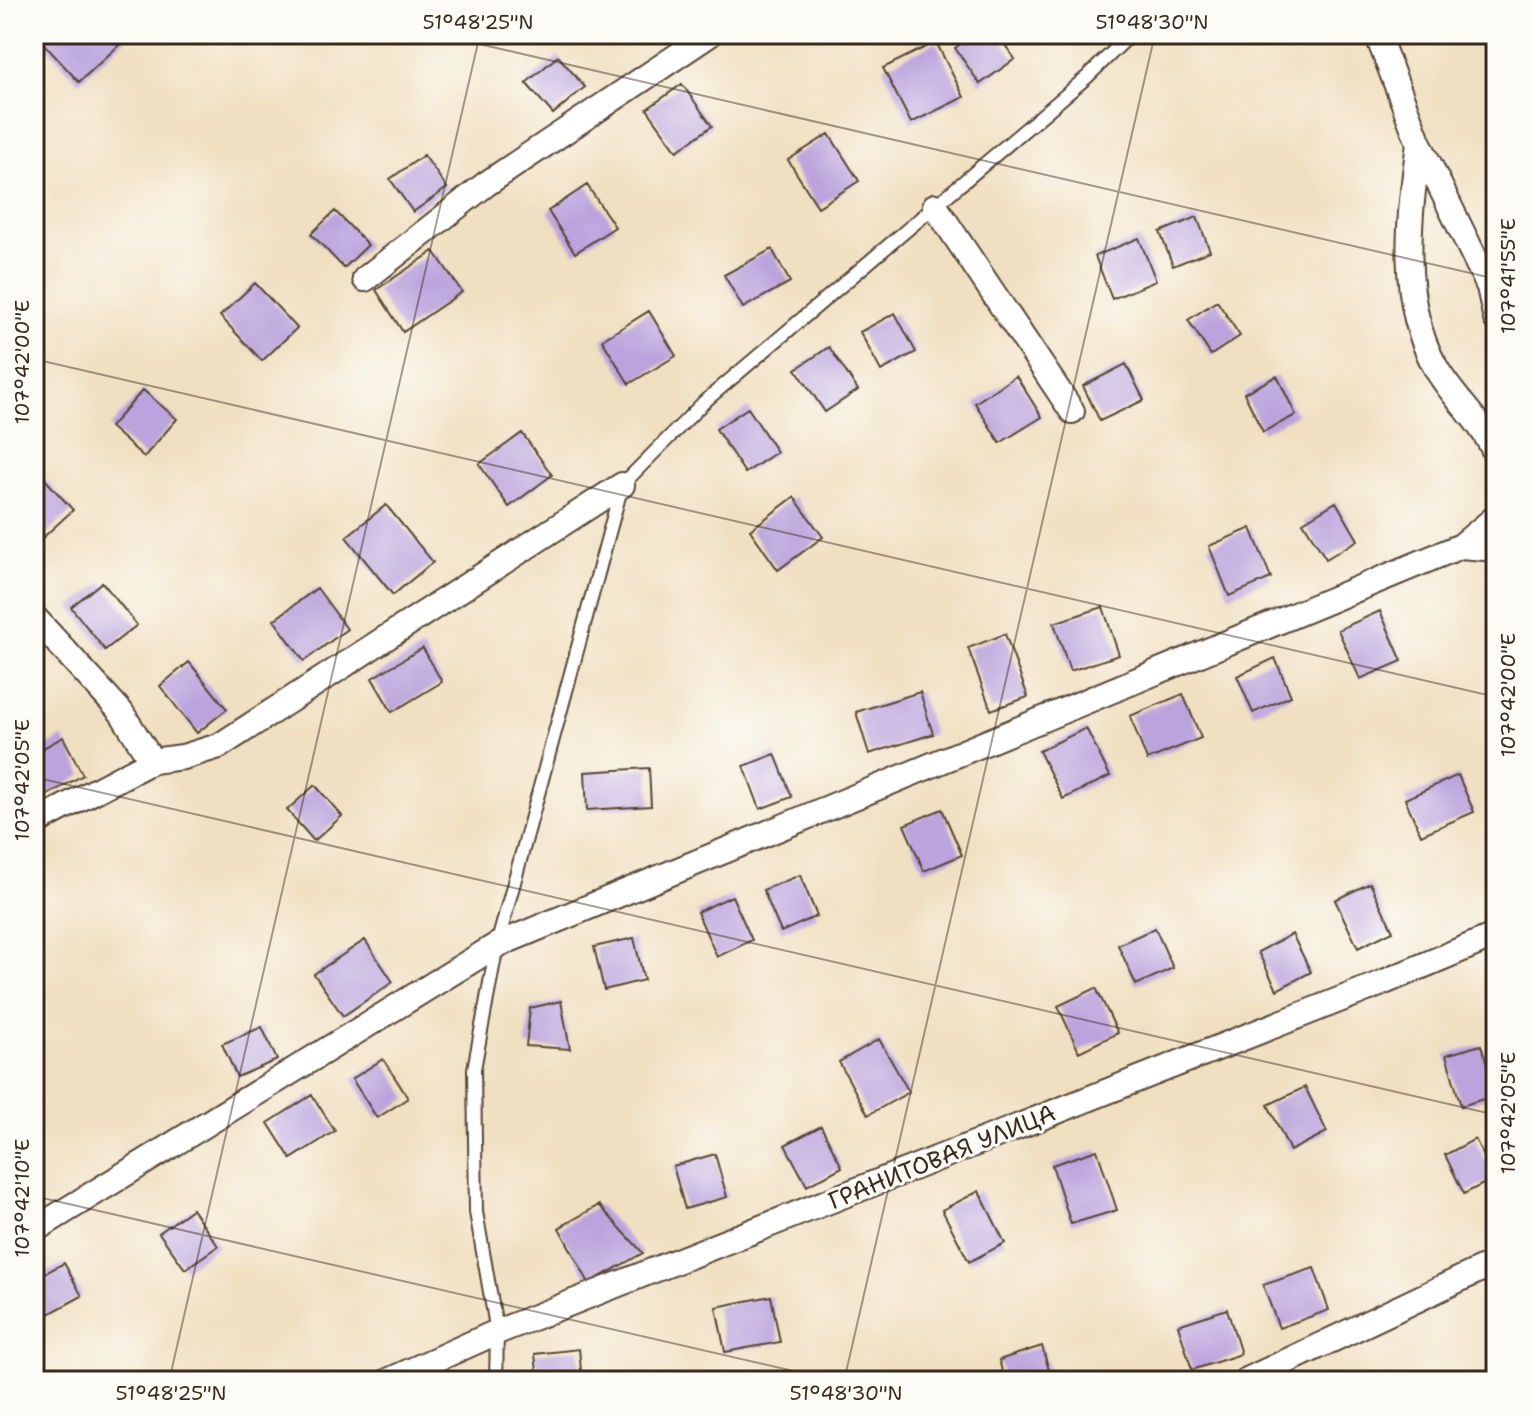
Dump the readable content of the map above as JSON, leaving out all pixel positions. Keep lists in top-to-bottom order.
{
  "streets": {
    "street": ["ГРАНИТОВАЯ УЛИЦА"]
  },
  "coordinates": [
    "51°48'25\"N",
    "51°48'30\"N",
    "107°41'55\"E",
    "107°42'00\"E",
    "107°42'05\"E",
    "107°42'10\"E"
  ]
}
